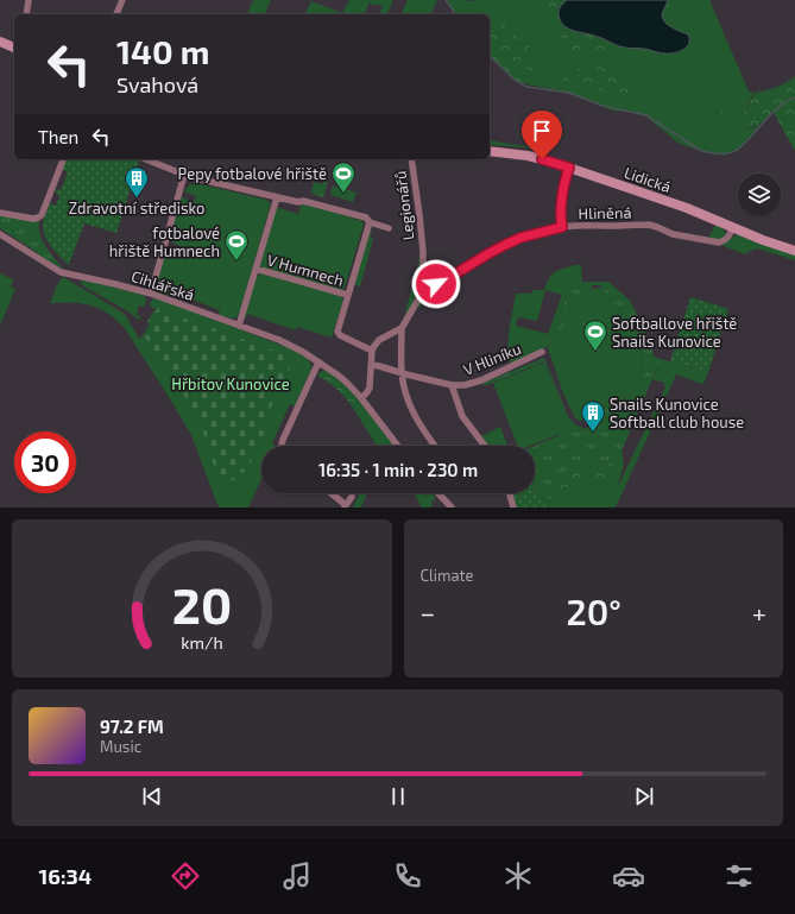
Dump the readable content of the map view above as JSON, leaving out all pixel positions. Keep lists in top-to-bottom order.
{
  "streets": {
    "main road": ["Lidická"],
    "street": [
      "Legionářů",
      "Hliněná",
      "V Humnech",
      "Cihlářská",
      "V Hliníku"
    ]
  },
  "crossings": [
    ["Lidická", "Hliněná"],
    ["Legionářů", "Hliněná"],
    ["V Humnech", "Cihlářská"]
  ],
  "parks": ["Hřbitov Kunovice"],
  "places": {
    "sports": ["Pepy fotbalové hřiště", "fotbalové hřiště Humnech", "Softballove hřiště Snails Kunovice"],
    "building": ["Zdravotní středisko", "Snails Kunovice Softball club house"]
  },
  "page": {
    "turn": ["140 m", "Svahová"],
    "then": "Then",
    "limit": "30",
    "trip": "16:35 · 1 min · 230 m",
    "tile": "Climate",
    "heat": ["−", "20°", "+"],
    "song": ["97.2 FM", "Music"],
    "tabs": "16:34",
    "gauge": ["20", "km/h"]
  }
}
